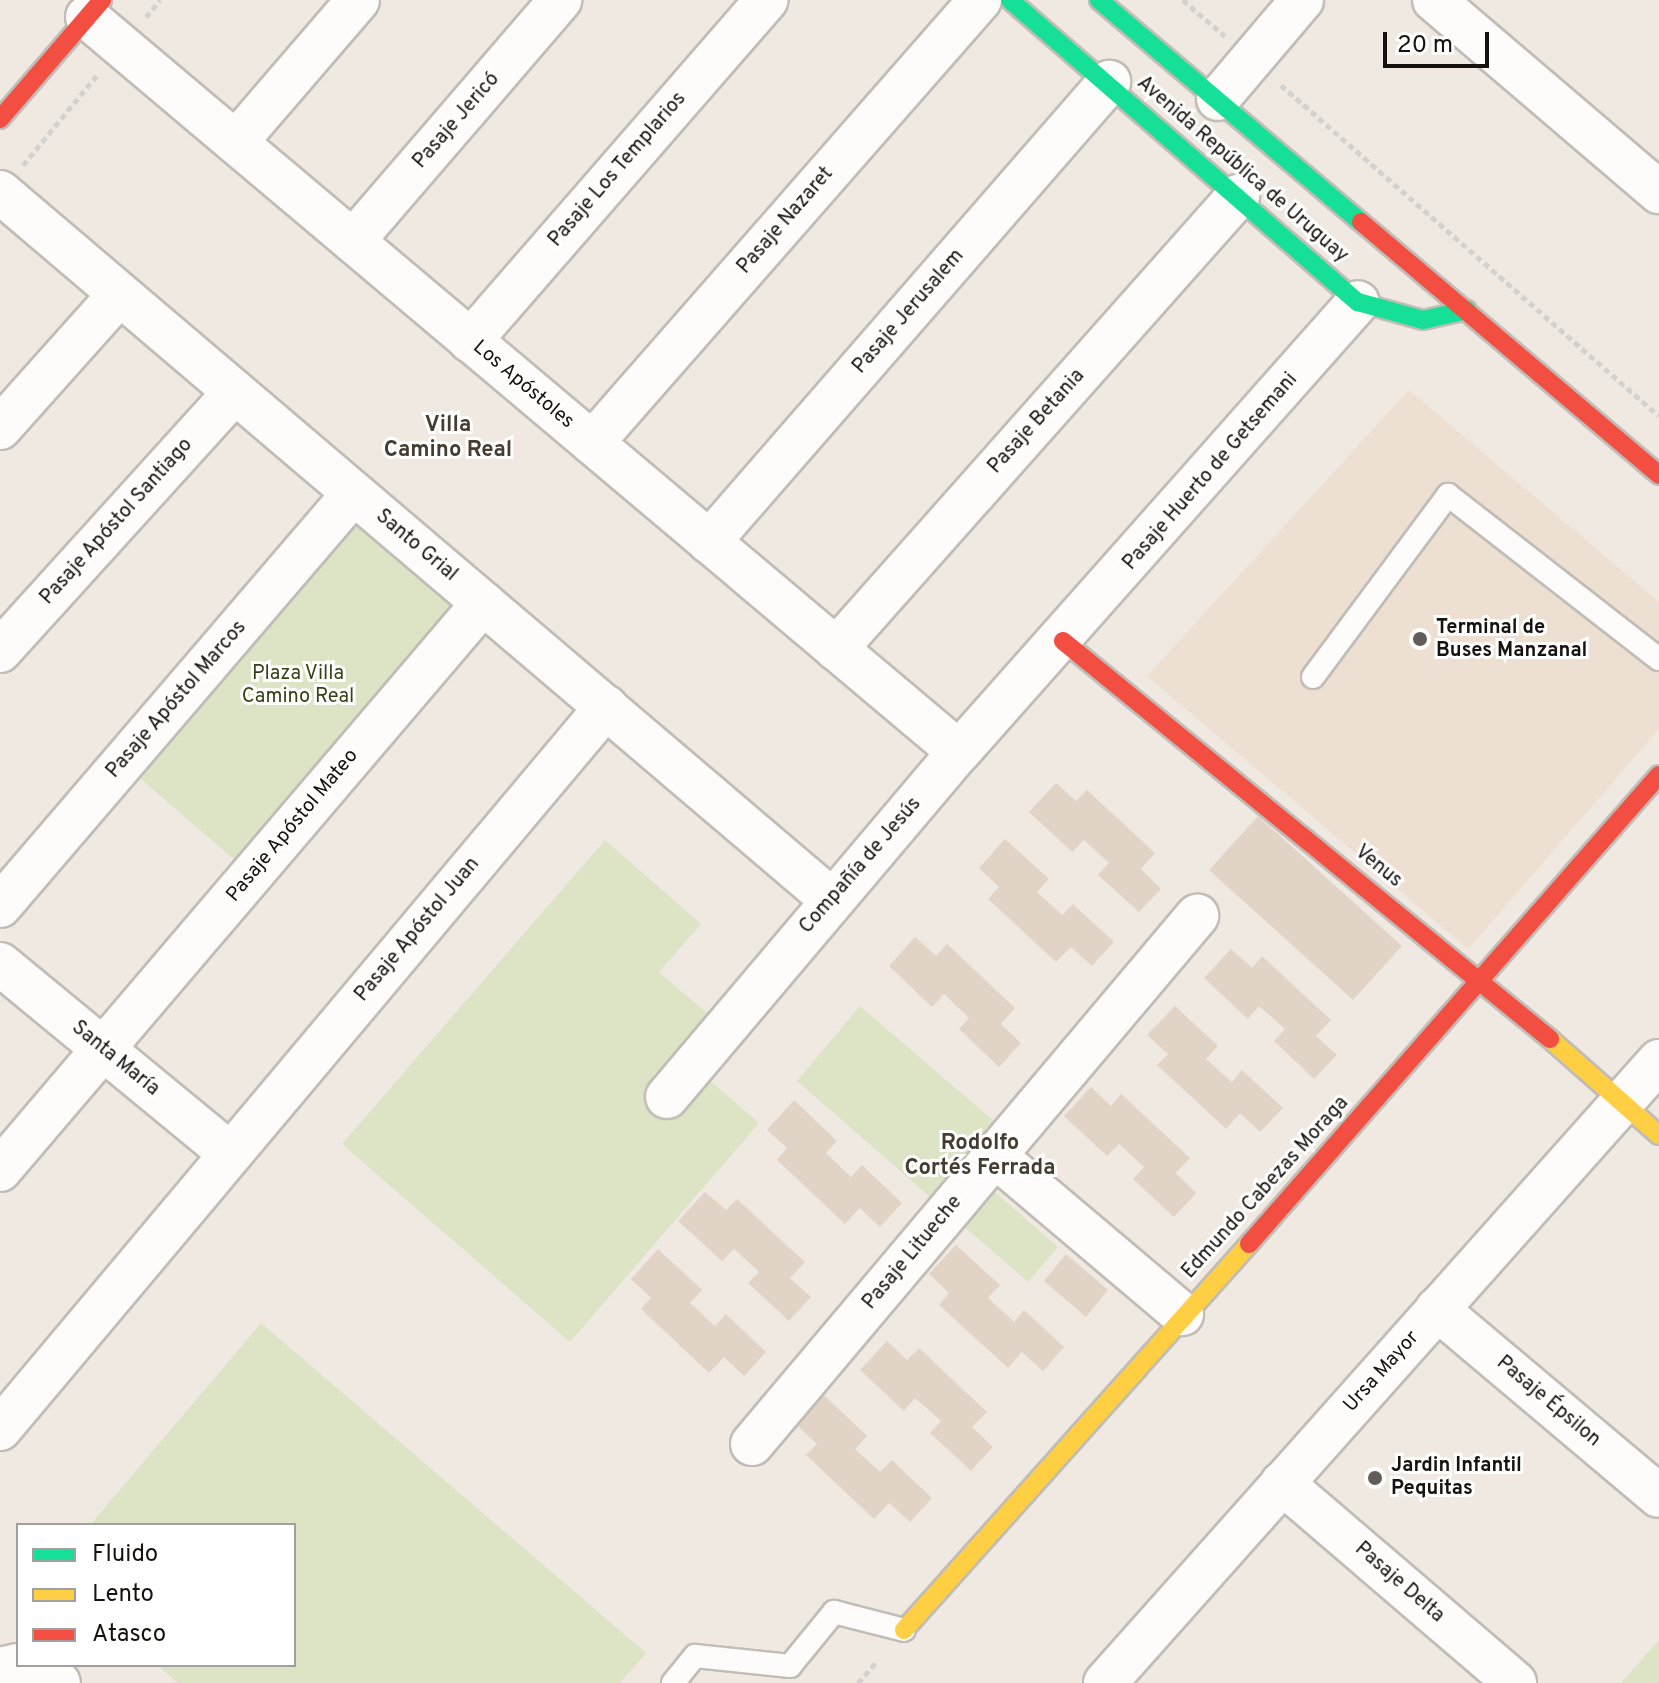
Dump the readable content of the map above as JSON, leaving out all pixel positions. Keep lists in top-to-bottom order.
{
  "streets": {
    "street": [
      "Pasaje Jericó",
      "Pasaje Los Templarios",
      "Avenida República de Uruguay",
      "Pasaje Nazaret",
      "Pasaje Jerusalem",
      "Los Apóstoles",
      "Pasaje Betania",
      "Pasaje Huerto de Getsemani",
      "Pasaje Apóstol Santiago",
      "Santo Grial",
      "Pasaje Apóstol Marcos",
      "Pasaje Apóstol Mateo",
      "Compañía de Jesús",
      "Venus",
      "Pasaje Apóstol Juan",
      "Santa María",
      "Edmundo Cabezas Moraga",
      "Pasaje Litueche",
      "Ursa Mayor",
      "Pasaje Épsilon",
      "Pasaje Delta"
    ]
  },
  "crossings": [
    ["Pasaje Jericó", "Los Apóstoles"],
    ["Pasaje Los Templarios", "Los Apóstoles"],
    ["Avenida República de Uruguay", "Pasaje Jerusalem"],
    ["Avenida República de Uruguay", "Pasaje Betania"],
    ["Avenida República de Uruguay", "Pasaje Huerto de Getsemani"],
    ["Pasaje Nazaret", "Los Apóstoles"],
    ["Pasaje Jerusalem", "Los Apóstoles"],
    ["Los Apóstoles", "Pasaje Betania"],
    ["Los Apóstoles", "Compañía de Jesús"],
    ["Pasaje Huerto de Getsemani", "Compañía de Jesús"],
    ["Pasaje Huerto de Getsemani", "Venus"],
    ["Pasaje Apóstol Santiago", "Santo Grial"],
    ["Santo Grial", "Pasaje Apóstol Marcos"],
    ["Santo Grial", "Pasaje Apóstol Mateo"],
    ["Santo Grial", "Compañía de Jesús"],
    ["Santo Grial", "Pasaje Apóstol Juan"],
    ["Pasaje Apóstol Mateo", "Santa María"],
    ["Compañía de Jesús", "Venus"],
    ["Venus", "Edmundo Cabezas Moraga"],
    ["Venus", "Ursa Mayor"],
    ["Pasaje Apóstol Juan", "Santa María"],
    ["Ursa Mayor", "Pasaje Épsilon"],
    ["Ursa Mayor", "Pasaje Delta"]
  ],
  "districts": ["Villa Camino Real", "Rodolfo Cortés Ferrada"],
  "parks": ["Plaza Villa Camino Real"],
  "places": ["Terminal de Buses Manzanal", "Jardin Infantil Pequitas"],
  "legend": ["Fluido", "Lento", "Atasco"],
  "scale_bar": "20 m"
}
